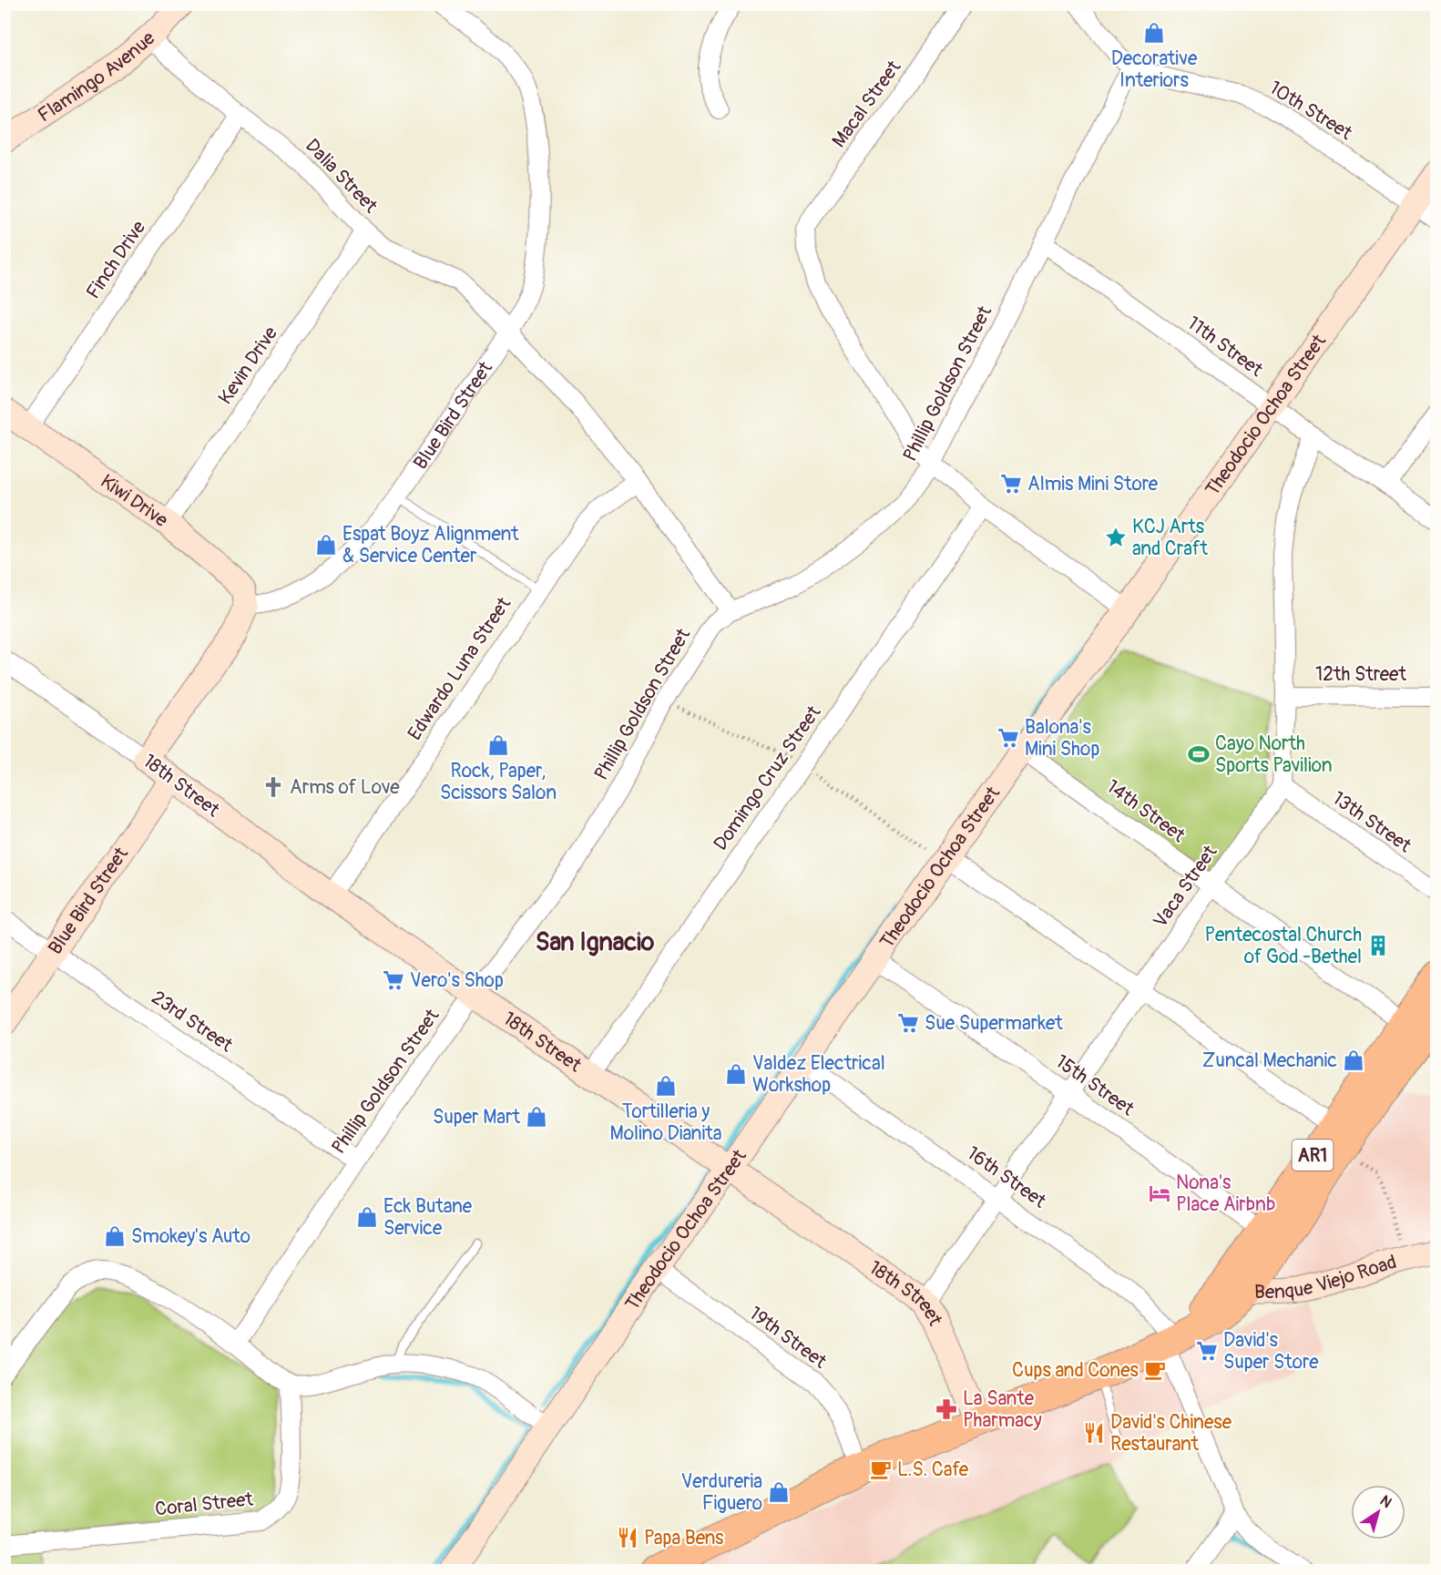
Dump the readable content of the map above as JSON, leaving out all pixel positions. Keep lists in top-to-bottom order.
{
  "streets": {
    "highway": ["AR1", "Benque Viejo Road"],
    "street": [
      "Flamingo Avenue",
      "Macal Street",
      "10th Street",
      "Dalia Street",
      "Finch Drive",
      "11th Street",
      "Kevin Drive",
      "Phillip Goldson Street",
      "Blue Bird Street",
      "Theodocio Ochoa Street",
      "Kiwi Drive",
      "Edwardo Luna Street",
      "12th Street",
      "Domingo Cruz Street",
      "18th Street",
      "14th Street",
      "13th Street",
      "Vaca Street",
      "23rd Street",
      "15th Street",
      "16th Street",
      "19th Street",
      "Coral Street"
    ]
  },
  "crossings": [
    ["Flamingo Avenue", "Dalia Street"],
    ["Macal Street", "Phillip Goldson Street"],
    ["10th Street", "Phillip Goldson Street"],
    ["10th Street", "Theodocio Ochoa Street"],
    ["Dalia Street", "Finch Drive"],
    ["Dalia Street", "Kevin Drive"],
    ["Dalia Street", "Phillip Goldson Street"],
    ["Dalia Street", "Blue Bird Street"],
    ["Dalia Street", "Edwardo Luna Street"],
    ["Finch Drive", "Kiwi Drive"],
    ["11th Street", "Phillip Goldson Street"],
    ["11th Street", "Theodocio Ochoa Street"],
    ["Kevin Drive", "Kiwi Drive"],
    ["Phillip Goldson Street", "18th Street"],
    ["Phillip Goldson Street", "23rd Street"],
    ["Blue Bird Street", "Kiwi Drive"],
    ["Blue Bird Street", "18th Street"],
    ["Blue Bird Street", "23rd Street"],
    ["Theodocio Ochoa Street", "18th Street"],
    ["Theodocio Ochoa Street", "14th Street"],
    ["Theodocio Ochoa Street", "15th Street"],
    ["Theodocio Ochoa Street", "16th Street"],
    ["Theodocio Ochoa Street", "19th Street"],
    ["Edwardo Luna Street", "18th Street"],
    ["Domingo Cruz Street", "18th Street"],
    ["18th Street", "Vaca Street"],
    ["18th Street", "Benque Viejo Road"],
    ["14th Street", "Vaca Street"],
    ["14th Street", "AR1"],
    ["13th Street", "Vaca Street"],
    ["Vaca Street", "15th Street"],
    ["Vaca Street", "16th Street"],
    ["15th Street", "AR1"],
    ["AR1", "16th Street"],
    ["AR1", "Benque Viejo Road"],
    ["16th Street", "Benque Viejo Road"],
    ["Benque Viejo Road", "19th Street"]
  ],
  "districts": ["San Ignacio"],
  "places": {
    "shop": [
      "Decorative Interiors",
      "Espat Boyz Alignment & Service Center",
      "Rock, Paper, Scissors Salon",
      "Zuncal Mechanic",
      "Valdez Electrical Workshop",
      "Tortilleria y Molino Dianita",
      "Super Mart",
      "Eck Butane Service",
      "Smokey's Auto",
      "Verdureria Figuero"
    ],
    "supermarket": [
      "Almis Mini Store",
      "Balona's Mini Shop",
      "Vero's Shop",
      "Sue Supermarket",
      "David's Super Store"
    ],
    "place": ["KCJ Arts and Craft"],
    "sports": ["Cayo North Sports Pavilion"],
    "church": ["Arms of Love"],
    "building": ["Pentecostal Church of God -Bethel"],
    "hotel": ["Nona's Place Airbnb"],
    "cafe": ["Cups and Cones", "L.S. Cafe"],
    "pharmacy": ["La Sante Pharmacy"],
    "restaurant": ["David's Chinese Restaurant", "Papa Bens"]
  },
  "north": "top right"
}
